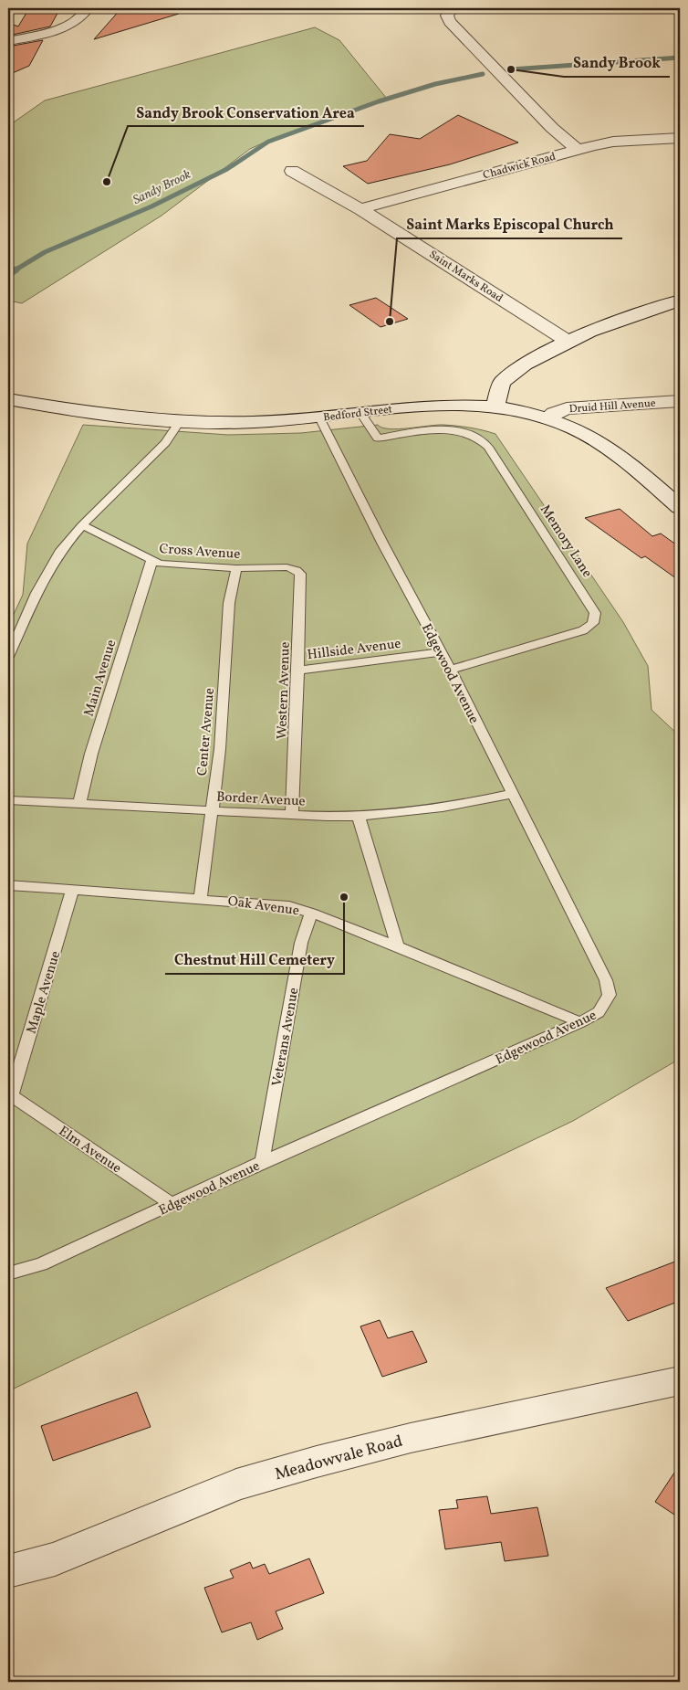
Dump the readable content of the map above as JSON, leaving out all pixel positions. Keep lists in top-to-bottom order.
{
  "streets": {
    "street": [
      "Chadwick Road",
      "Saint Marks Road",
      "Druid Hill Avenue",
      "Bedford Street",
      "Meadowvale Road"
    ],
    "lane": [
      "Memory Lane",
      "Cross Avenue",
      "Hillside Avenue",
      "Edgewood Avenue",
      "Main Avenue",
      "Western Avenue",
      "Center Avenue",
      "Border Avenue",
      "Oak Avenue",
      "Maple Avenue",
      "Veterans Avenue",
      "Elm Avenue"
    ]
  },
  "crossings": [
    ["Chadwick Road", "Saint Marks Road"],
    ["Druid Hill Avenue", "Bedford Street"],
    ["Bedford Street", "Memory Lane"],
    ["Bedford Street", "Edgewood Avenue"],
    ["Memory Lane", "Edgewood Avenue"],
    ["Cross Avenue", "Main Avenue"],
    ["Cross Avenue", "Western Avenue"],
    ["Cross Avenue", "Center Avenue"],
    ["Hillside Avenue", "Edgewood Avenue"],
    ["Hillside Avenue", "Western Avenue"],
    ["Edgewood Avenue", "Border Avenue"],
    ["Edgewood Avenue", "Oak Avenue"],
    ["Edgewood Avenue", "Veterans Avenue"],
    ["Edgewood Avenue", "Elm Avenue"],
    ["Main Avenue", "Border Avenue"],
    ["Western Avenue", "Border Avenue"],
    ["Center Avenue", "Border Avenue"],
    ["Center Avenue", "Oak Avenue"],
    ["Oak Avenue", "Maple Avenue"],
    ["Oak Avenue", "Veterans Avenue"],
    ["Maple Avenue", "Elm Avenue"]
  ],
  "water": ["Sandy Brook"],
  "places": [
    "Sandy Brook",
    "Sandy Brook Conservation Area",
    "Saint Marks Episcopal Church",
    "Chestnut Hill Cemetery"
  ]
}
